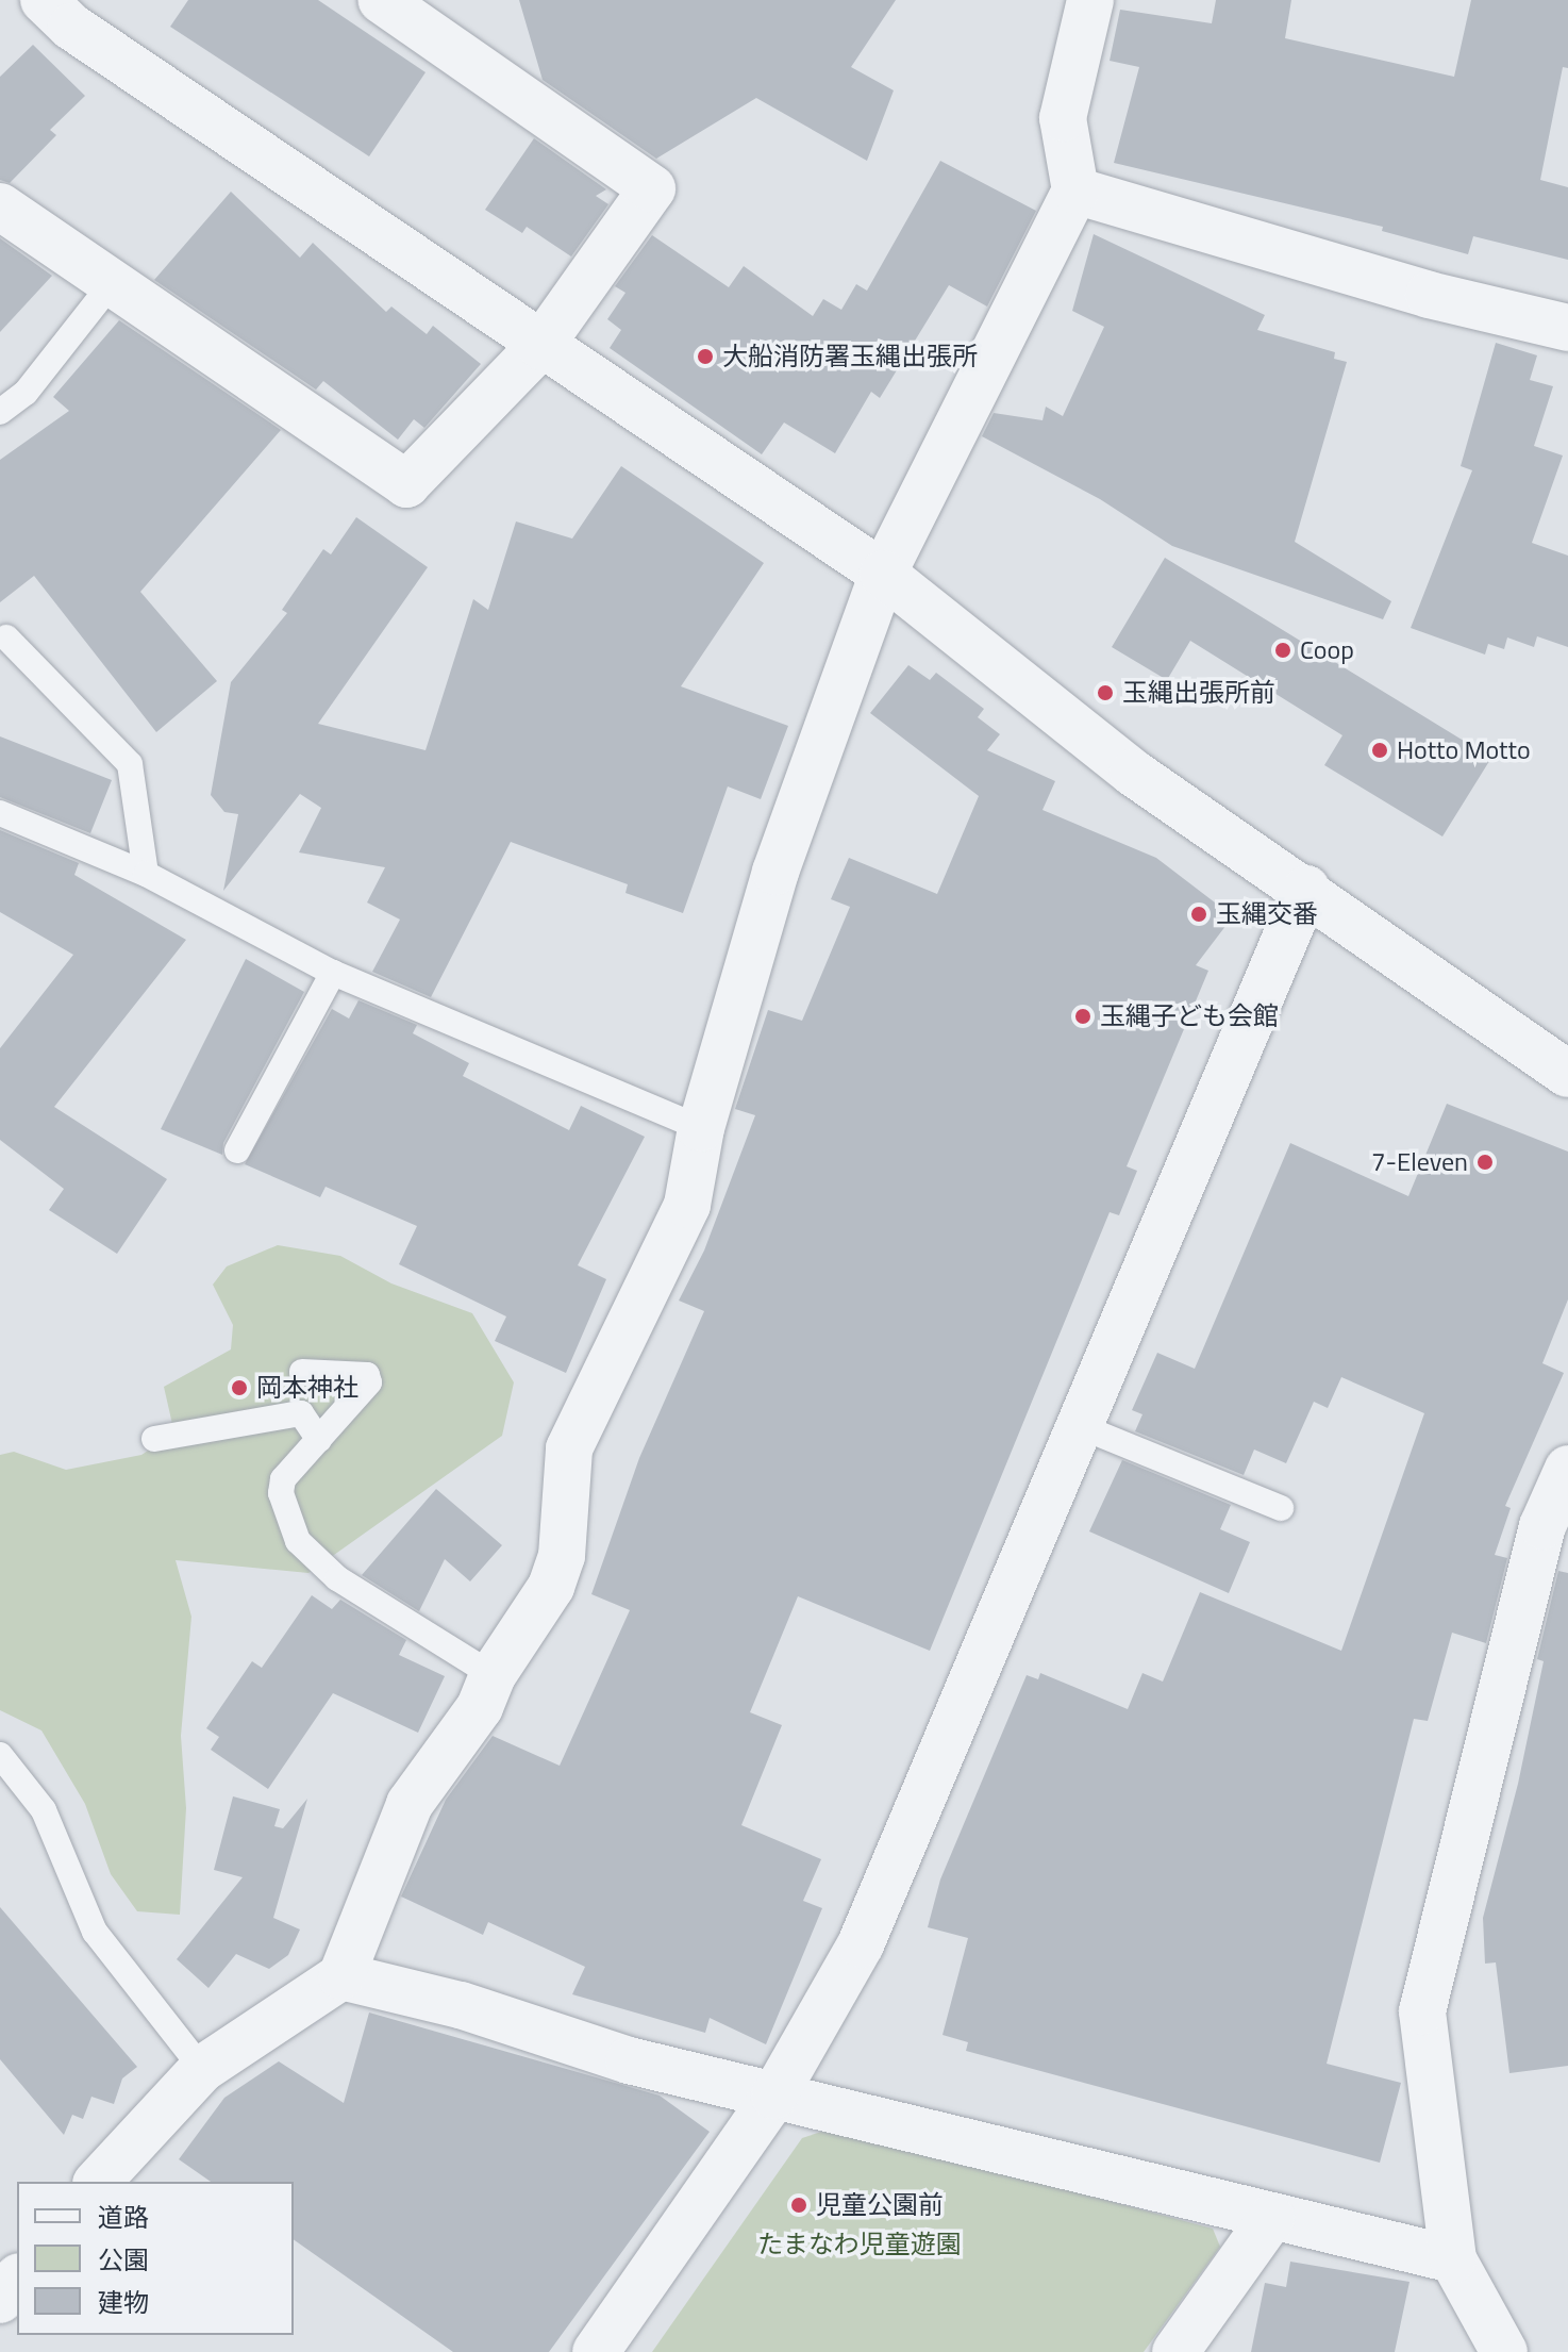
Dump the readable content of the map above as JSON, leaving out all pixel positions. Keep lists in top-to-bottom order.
{
  "parks": ["たまなわ児童遊園"],
  "places": [
    "大船消防署玉縄出張所",
    "Coop",
    "玉縄出張所前",
    "Hotto Motto",
    "玉縄交番",
    "玉縄子ども会館",
    "7-Eleven",
    "岡本神社",
    "児童公園前"
  ],
  "legend": ["道路", "公園", "建物"]
}
